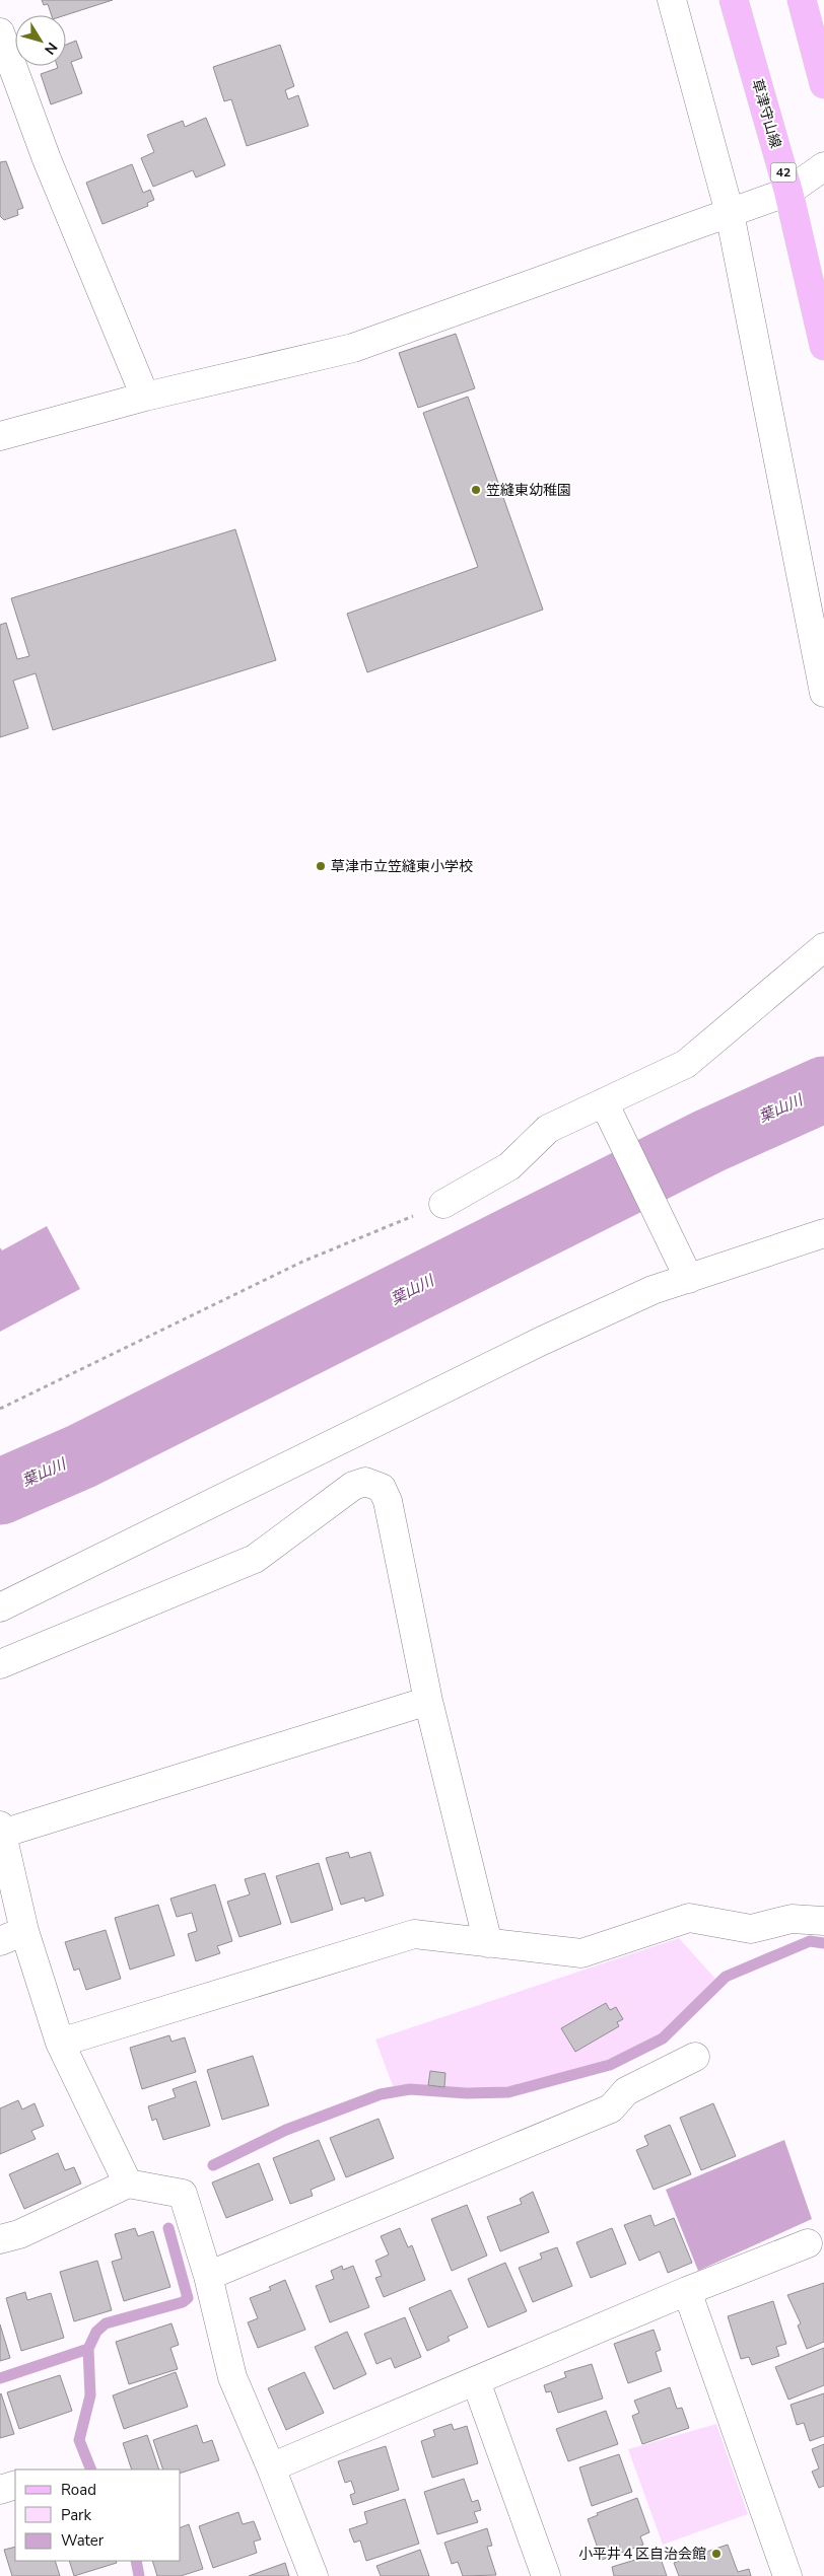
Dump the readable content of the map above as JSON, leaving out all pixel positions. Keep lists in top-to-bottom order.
{
  "streets": {
    "main road": ["草津守山線", "42"]
  },
  "water": ["葉山川"],
  "places": ["笠縫東幼稚園", "草津市立笠縫東小学校", "小平井４区自治会館"],
  "legend": ["Road", "Park", "Water"],
  "north": "bottom right"
}
